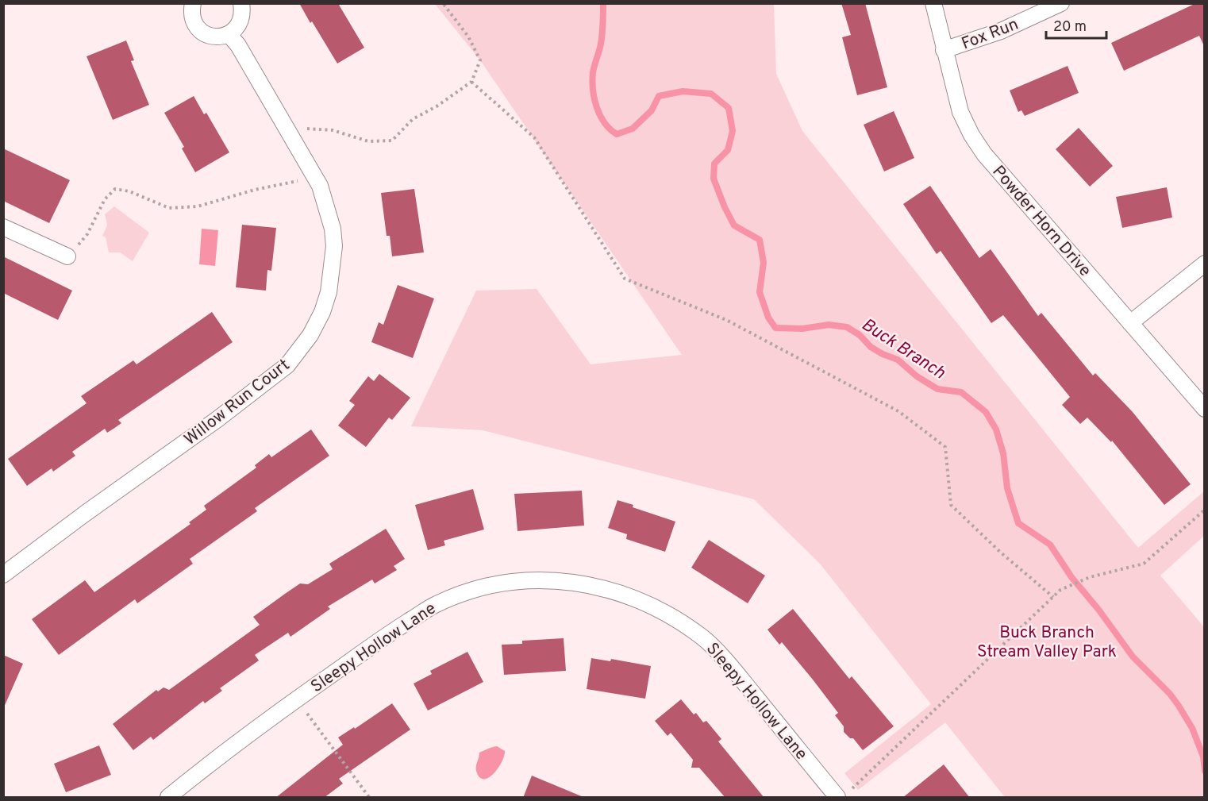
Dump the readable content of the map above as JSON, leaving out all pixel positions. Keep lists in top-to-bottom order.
{
  "streets": {
    "street": [
      "Fox Run",
      "Powder Horn Drive",
      "Willow Run Court",
      "Sleepy Hollow Lane"
    ]
  },
  "crossings": [
    ["Fox Run", "Powder Horn Drive"]
  ],
  "water": ["Buck Branch"],
  "parks": ["Buck Branch Stream Valley Park"],
  "scale_bar": "20 m"
}
